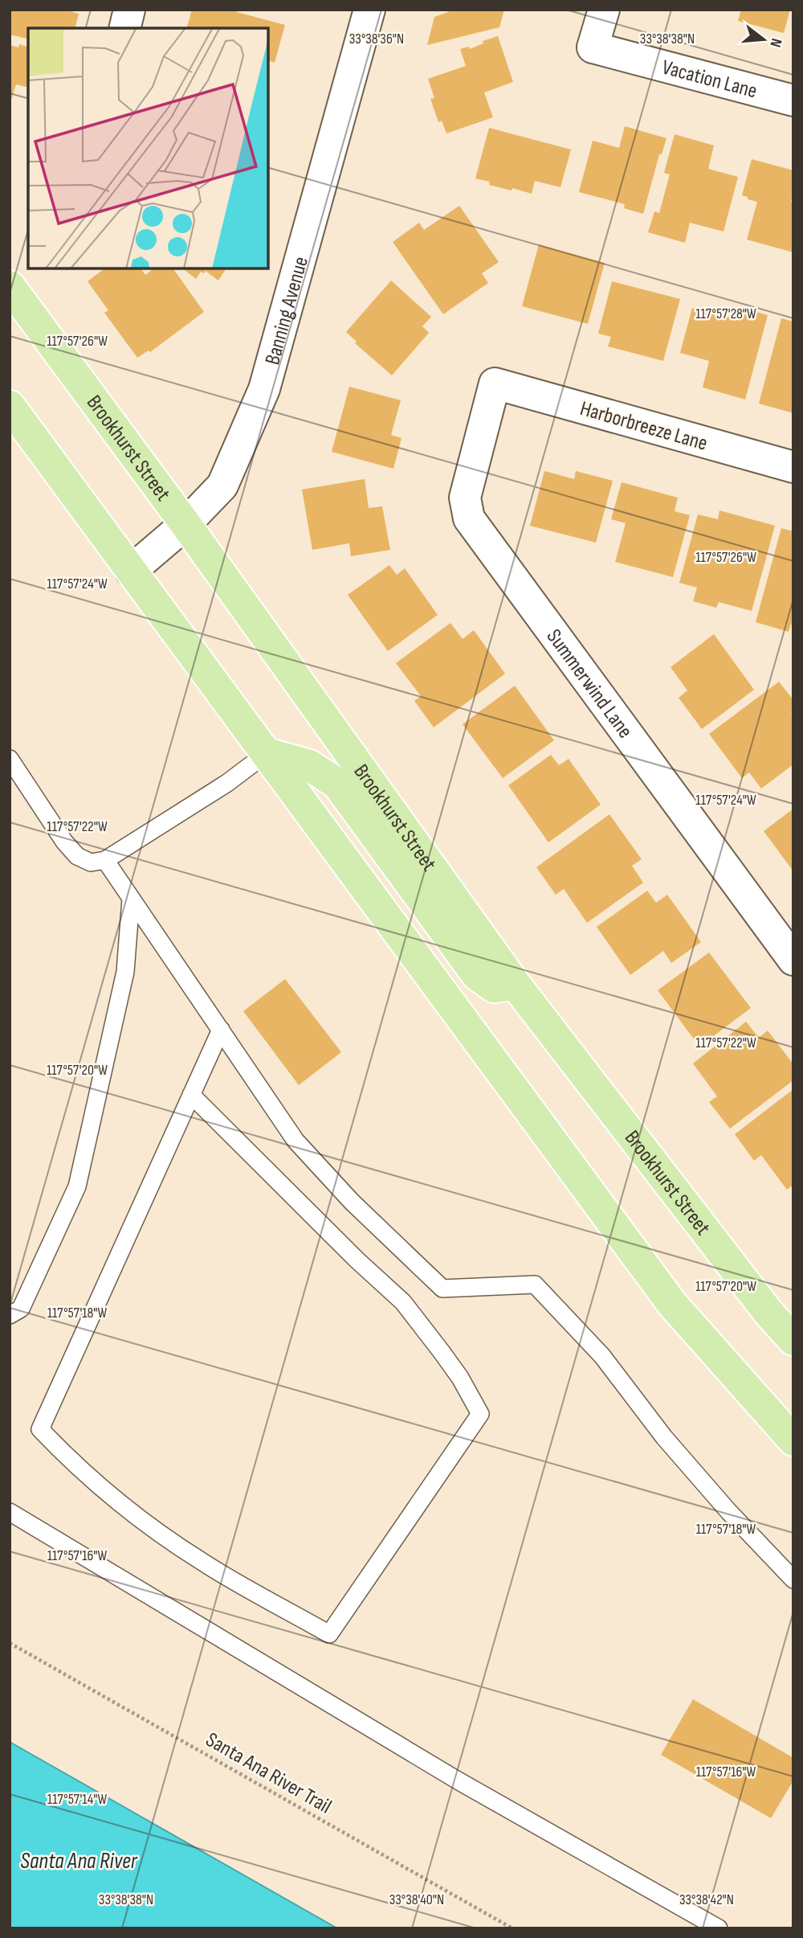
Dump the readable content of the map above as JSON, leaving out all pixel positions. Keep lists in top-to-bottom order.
{
  "streets": {
    "main road": ["Brookhurst Street"],
    "street": [
      "Vacation Lane",
      "Banning Avenue",
      "Harborbreeze Lane",
      "Summerwind Lane"
    ],
    "path": ["Santa Ana River Trail"]
  },
  "crossings": [
    ["Banning Avenue", "Brookhurst Street"],
    ["Harborbreeze Lane", "Summerwind Lane"]
  ],
  "water": ["Santa Ana River"],
  "north": "right",
  "coordinates": [
    "33°38'36\"N",
    "33°38'38\"N",
    "117°57'28\"W",
    "117°57'26\"W",
    "117°57'24\"W",
    "117°57'22\"W",
    "117°57'20\"W",
    "117°57'18\"W",
    "117°57'16\"W",
    "117°57'14\"W",
    "33°38'40\"N",
    "33°38'42\"N"
  ]
}
